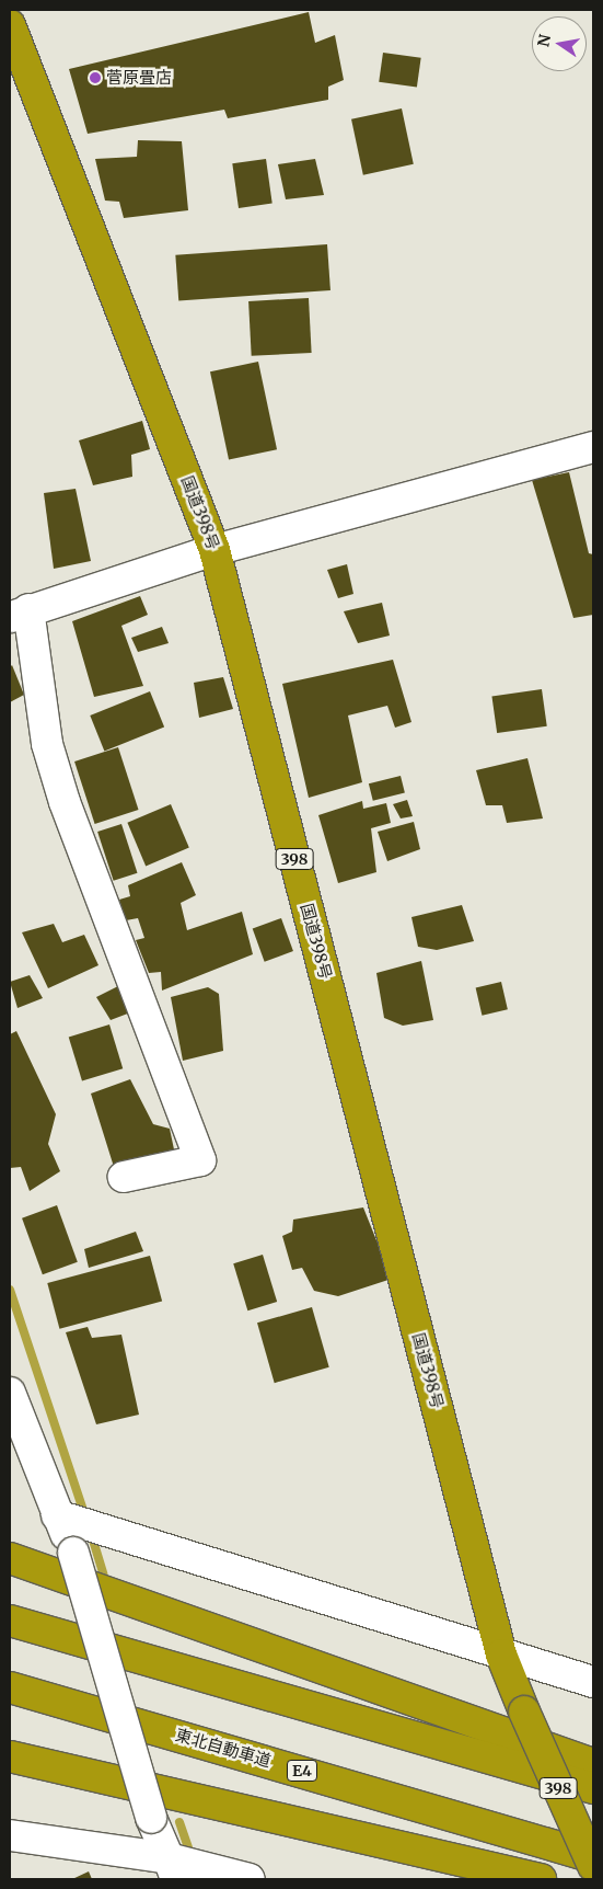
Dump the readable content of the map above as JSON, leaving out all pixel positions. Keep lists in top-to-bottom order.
{
  "streets": {
    "highway": [
      "国道398号",
      "398",
      "東北自動車道",
      "E4"
    ]
  },
  "places": ["菅原畳店"],
  "north": "left"
}
